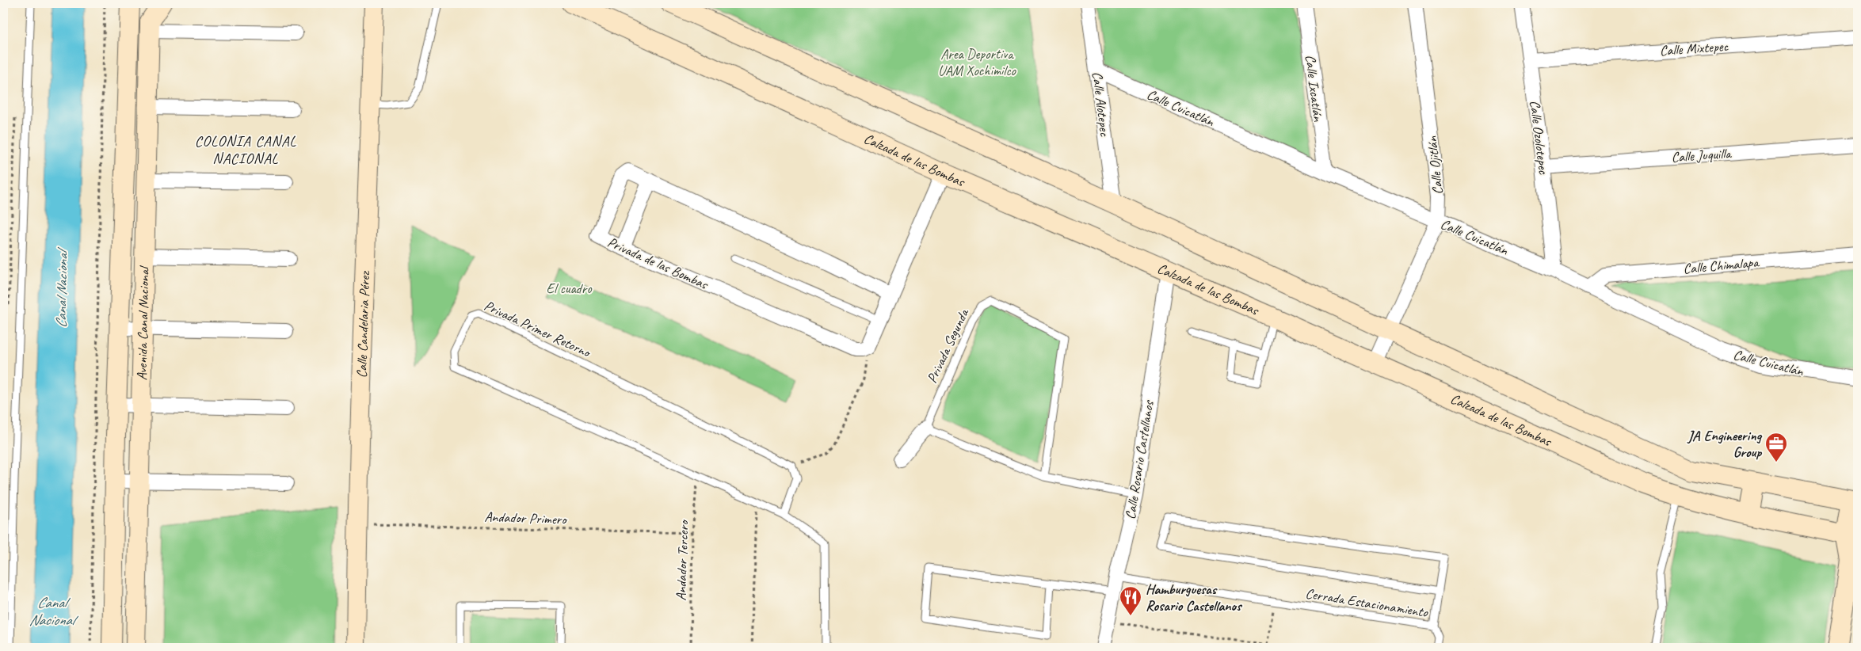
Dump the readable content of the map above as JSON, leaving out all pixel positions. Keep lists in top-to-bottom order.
{
  "streets": {
    "main road": ["Calzada de las Bombas", "Avenida Canal Nacional", "Calle Candelaria Pérez"],
    "street": [
      "Calle Mixtepec",
      "Calle Ixcatlán",
      "Calle Alotepec",
      "Calle Cuicatlán",
      "Calle Ozolotepec",
      "Calle Juquilla",
      "Calle Ojitlán",
      "Privada de las Bombas",
      "Calle Chimalapa",
      "Calle Rosario Castellanos"
    ],
    "lane": ["Privada Primer Retorno", "Privada Segunda", "Cerrada Estacionamiento"],
    "path": ["Andador Primero", "Andador Tercero"]
  },
  "crossings": [
    ["Calle Mixtepec", "Calle Ozolotepec"],
    ["Calle Ixcatlán", "Calle Cuicatlán"],
    ["Calle Alotepec", "Calle Cuicatlán"],
    ["Calle Cuicatlán", "Calle Ozolotepec"],
    ["Calle Cuicatlán", "Calle Ojitlán"],
    ["Calle Cuicatlán", "Calle Chimalapa"],
    ["Calle Ozolotepec", "Calle Juquilla"],
    ["Calzada de las Bombas", "Calle Ojitlán"],
    ["Calzada de las Bombas", "Calle Rosario Castellanos"],
    ["Calle Candelaria Pérez", "Andador Primero"],
    ["Privada Primer Retorno", "Andador Tercero"],
    ["Calle Rosario Castellanos", "Cerrada Estacionamiento"],
    ["Andador Primero", "Andador Tercero"]
  ],
  "districts": ["COLONIA CANAL NACIONAL"],
  "water": ["Canal Nacional"],
  "parks": ["Area Deportiva UAM Xochimilco", "El cuadro"],
  "places": {
    "office": ["JA Engineering Group"],
    "restaurant": ["Hamburguesas Rosario Castellanos"]
  }
}
